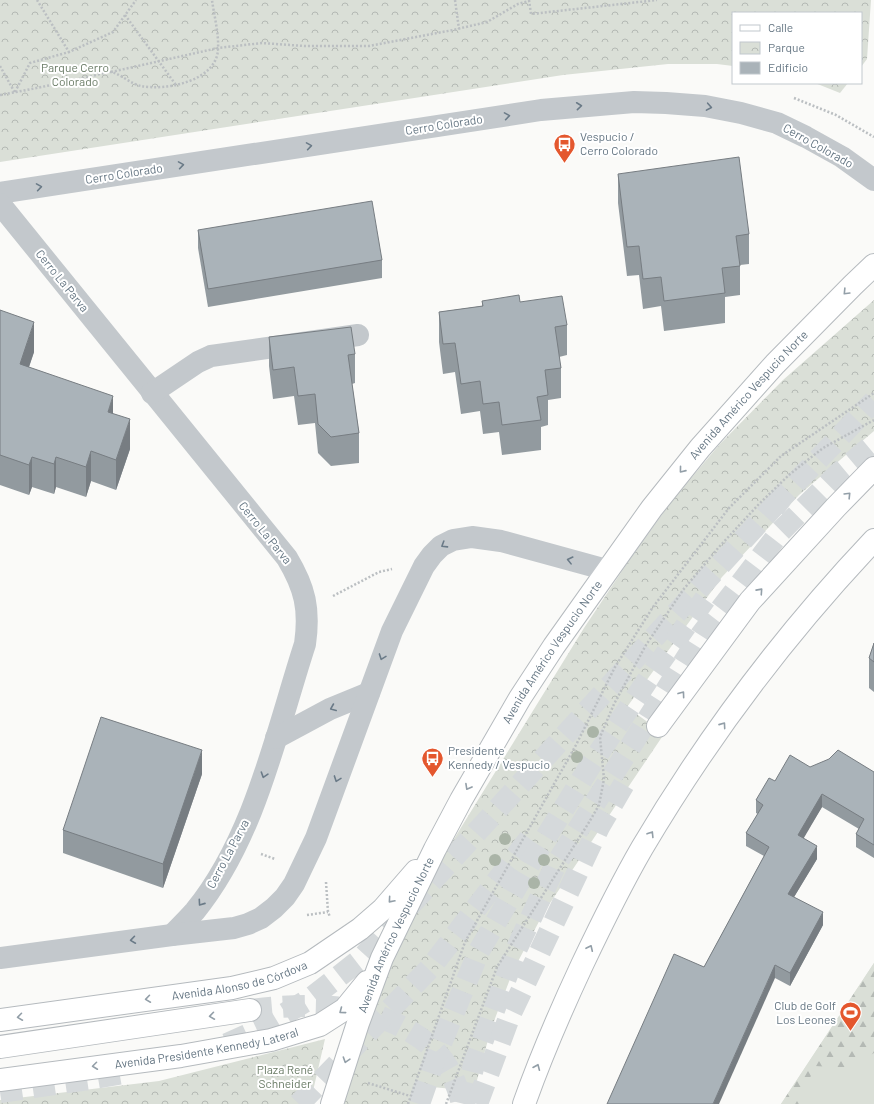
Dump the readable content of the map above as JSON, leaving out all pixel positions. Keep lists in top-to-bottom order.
{
  "streets": {
    "main road": ["Avenida Américo Vespucio Norte", "Avenida Alonso de Córdova", "Avenida Presidente Kennedy Lateral"],
    "street": ["Cerro Colorado", "Cerro La Parva"]
  },
  "crossings": [
    ["Avenida Américo Vespucio Norte", "Avenida Alonso de Córdova"],
    ["Avenida Américo Vespucio Norte", "Avenida Presidente Kennedy Lateral"]
  ],
  "one_way": ["Cerro Colorado"],
  "parks": ["Parque Cerro Colorado", "Plaza René Schneider"],
  "places": {
    "bus stop": ["Vespucio / Cerro Colorado", "Presidente Kennedy / Vespucio"],
    "sports": ["Club de Golf Los Leones"]
  },
  "legend": ["Calle", "Parque", "Edificio"]
}
